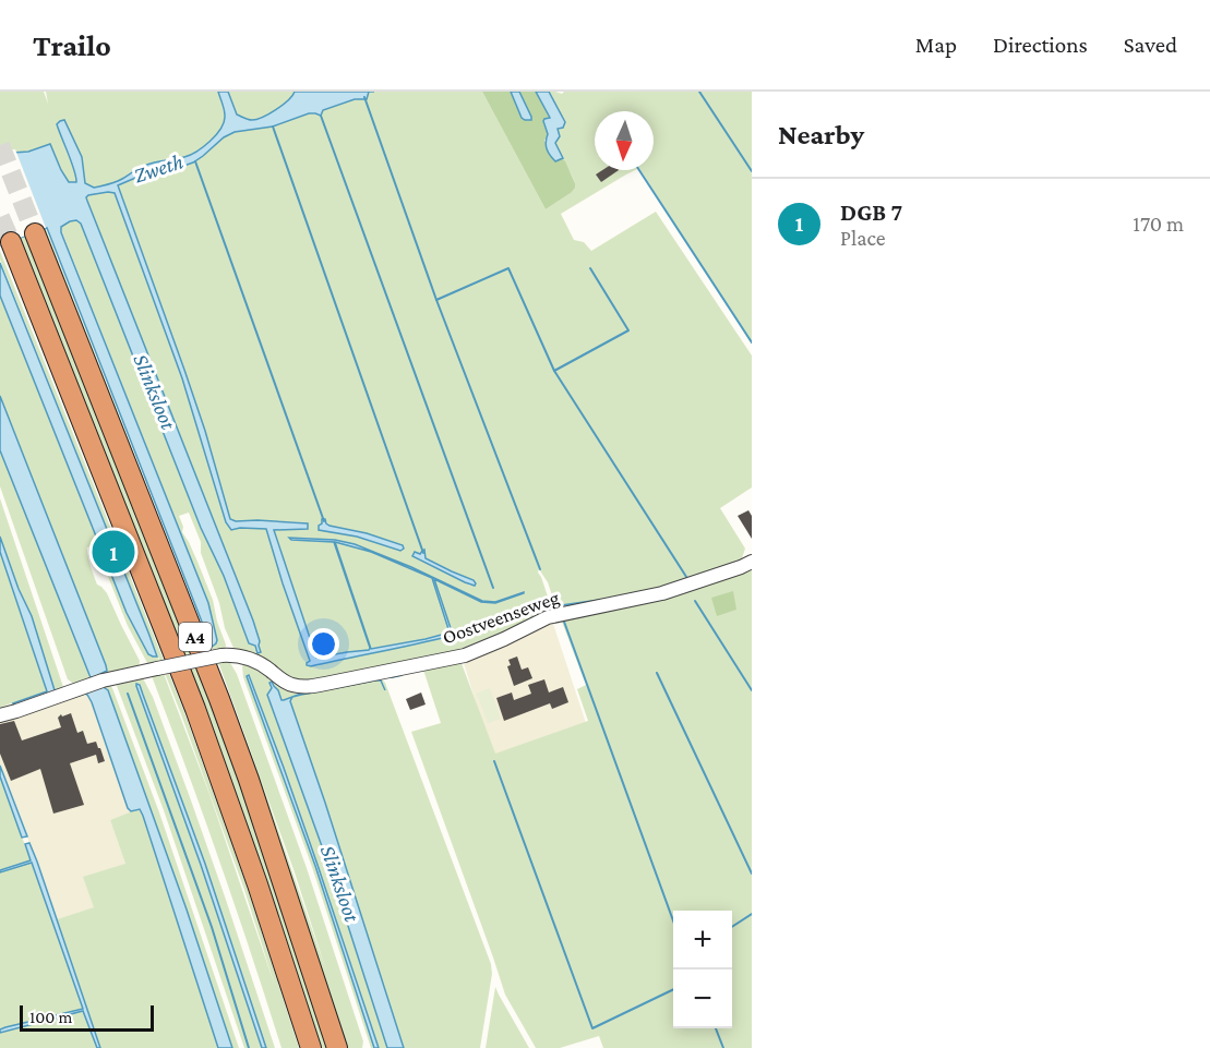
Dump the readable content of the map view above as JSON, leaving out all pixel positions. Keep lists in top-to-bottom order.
{
  "streets": {
    "highway": ["A4"],
    "street": ["Oostveenseweg"]
  },
  "water": ["Zweth", "Slinksloot"],
  "scale_bar": "100 m",
  "north": "bottom",
  "page": {
    "header": "Trailo",
    "nav": ["Map", "Directions", "Saved"],
    "heading": "Nearby",
    "list": [
      {
        "mark": "1",
        "name": "DGB 7",
        "note": "Place",
        "value": "170 m"
      }
    ],
    "pins": "1",
    "map_buttons": ["+", "−"],
    "scale": "100 m"
  }
}
